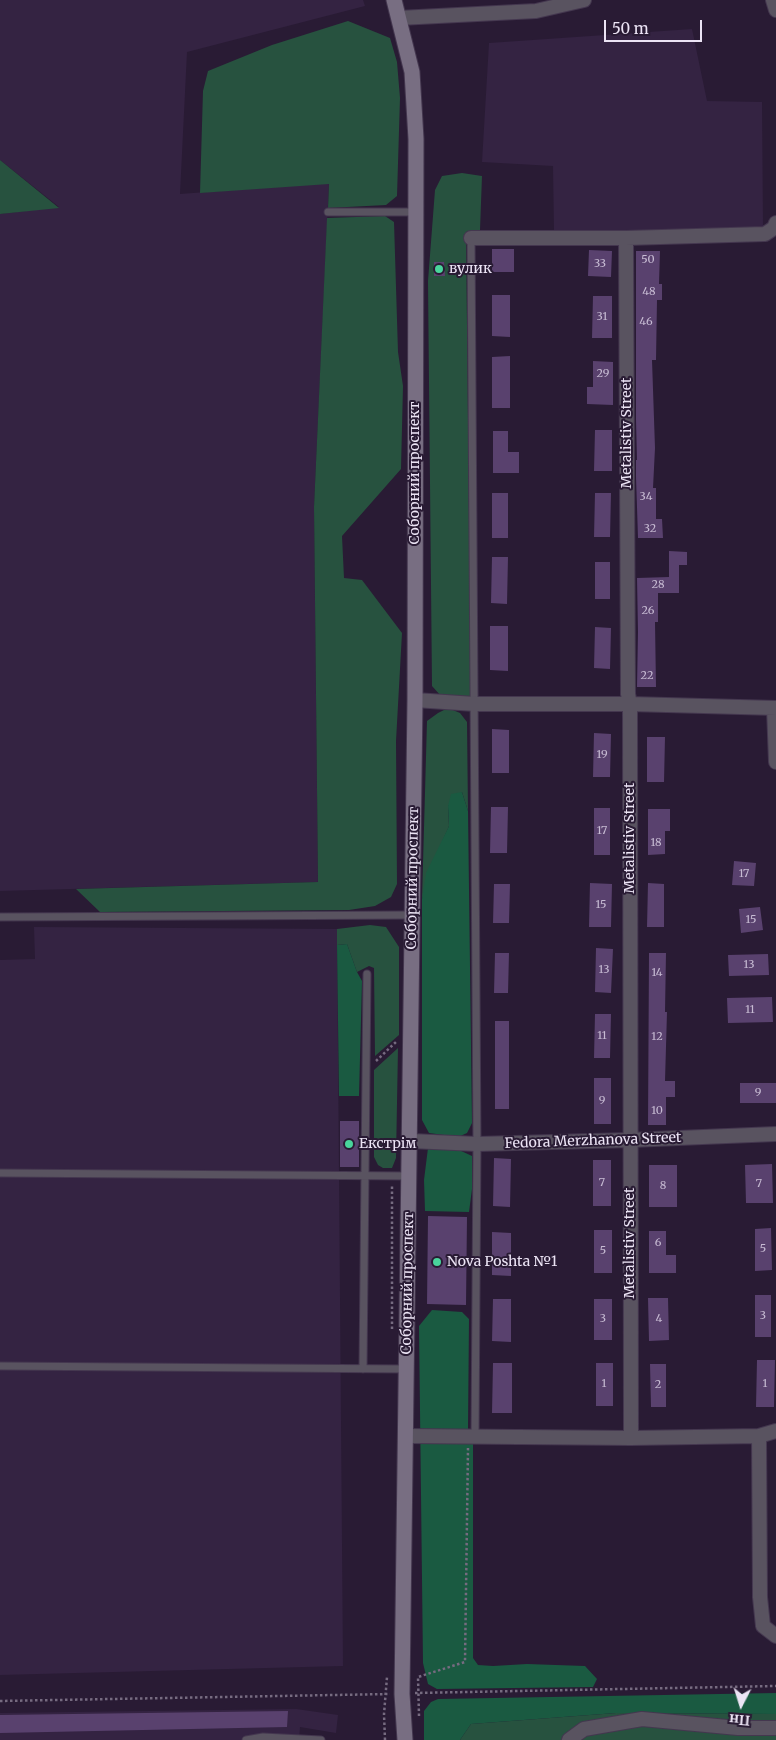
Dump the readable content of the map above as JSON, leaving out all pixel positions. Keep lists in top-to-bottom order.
{
  "streets": {
    "main road": ["Соборний проспект"],
    "street": ["Metalistiv Street", "Fedora Merzhanova Street"]
  },
  "crossings": [
    ["Metalistiv Street", "Fedora Merzhanova Street"],
    ["Соборний проспект", "Fedora Merzhanova Street"]
  ],
  "places": ["вулик", "Екстрім", "Nova Poshta №1"],
  "house_numbers": [
    "50",
    "33",
    "48",
    "31",
    "46",
    "29",
    "34",
    "32",
    "28",
    "26",
    "22",
    "19",
    "17",
    "18",
    "17",
    "15",
    "15",
    "13",
    "13",
    "14",
    "11",
    "11",
    "12",
    "9",
    "9",
    "10",
    "7",
    "7",
    "8",
    "6",
    "5",
    "5",
    "3",
    "3",
    "4",
    "1",
    "1",
    "2"
  ],
  "scale_bar": "50 m",
  "north": "bottom"
}
